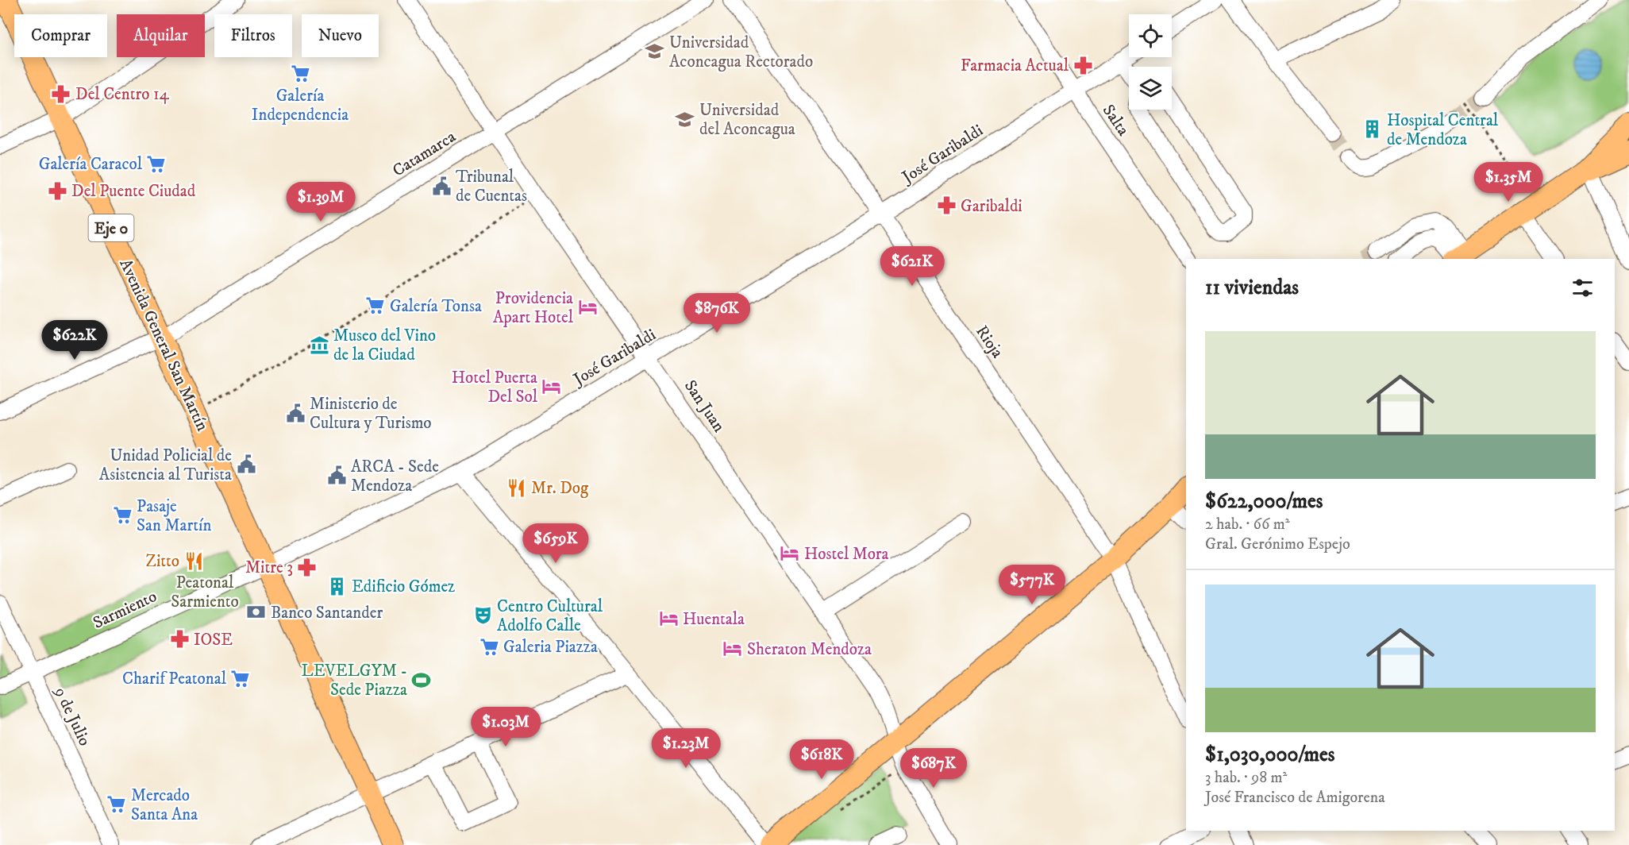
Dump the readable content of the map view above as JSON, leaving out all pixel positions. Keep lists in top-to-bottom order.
{
  "streets": {
    "main road": ["Eje 0", "Avenida General San Martín"],
    "street": [
      "Salta",
      "Catamarca",
      "José Garibaldi",
      "Rioja",
      "San Juan",
      "Sarmiento",
      "9 de Julio"
    ]
  },
  "crossings": [
    ["Salta", "José Garibaldi"],
    ["Catamarca", "Avenida General San Martín"],
    ["Catamarca", "San Juan"],
    ["José Garibaldi", "Rioja"],
    ["José Garibaldi", "Avenida General San Martín"],
    ["José Garibaldi", "San Juan"],
    ["José Garibaldi", "Sarmiento"],
    ["Avenida General San Martín", "Sarmiento"],
    ["Sarmiento", "9 de Julio"]
  ],
  "parks": ["Peatonal Sarmiento"],
  "places": {
    "school or university": ["Universidad Aconcagua Rectorado", "Universidad del Aconcagua"],
    "pharmacy": [
      "Farmacia Actual",
      "Del Centro 14",
      "Del Puente Ciudad",
      "Garibaldi",
      "Mitre 3",
      "IOSE"
    ],
    "supermarket": [
      "Galería Independencia",
      "Galería Caracol",
      "Galería Tonsa",
      "Pasaje San Martín",
      "Galeria Piazza",
      "Charif Peatonal",
      "Mercado Santa Ana"
    ],
    "building": ["Hospital Central de Mendoza", "Edificio Gómez"],
    "public building": [
      "Tribunal de Cuentas",
      "Ministerio de Cultura y Turismo",
      "Unidad Policial de Asistencia al Turista",
      "ARCA - Sede Mendoza"
    ],
    "hotel": [
      "Providencia Apart Hotel",
      "Hotel Puerta Del Sol",
      "Hostel Mora",
      "Huentala",
      "Sheraton Mendoza"
    ],
    "museum": ["Museo del Vino de la Ciudad"],
    "restaurant": ["Mr. Dog", "Zitto"],
    "bank": ["Banco Santander"],
    "theatre": ["Centro Cultural Adolfo Calle"],
    "sports": ["LEVELGYM - Sede Piazza"]
  },
  "page": {
    "chip": [
      "Comprar",
      "Alquilar",
      "Filtros",
      "Nuevo"
    ],
    "price": [
      "$1.35M",
      "$1.39M",
      "$621K",
      "$876K",
      "$622K",
      "$659K",
      "$577K",
      "$1.03M",
      "$1.23M",
      "$618K",
      "$687K"
    ],
    "heading": "11 viviendas",
    "list": [
      {
        "name": "$622,000/mes",
        "note": "2 hab. · 66 m² · Gral. Gerónimo Espejo"
      },
      {
        "name": "$1,030,000/mes",
        "note": "3 hab. · 98 m² · José Francisco de Amigorena"
      }
    ]
  }
}
